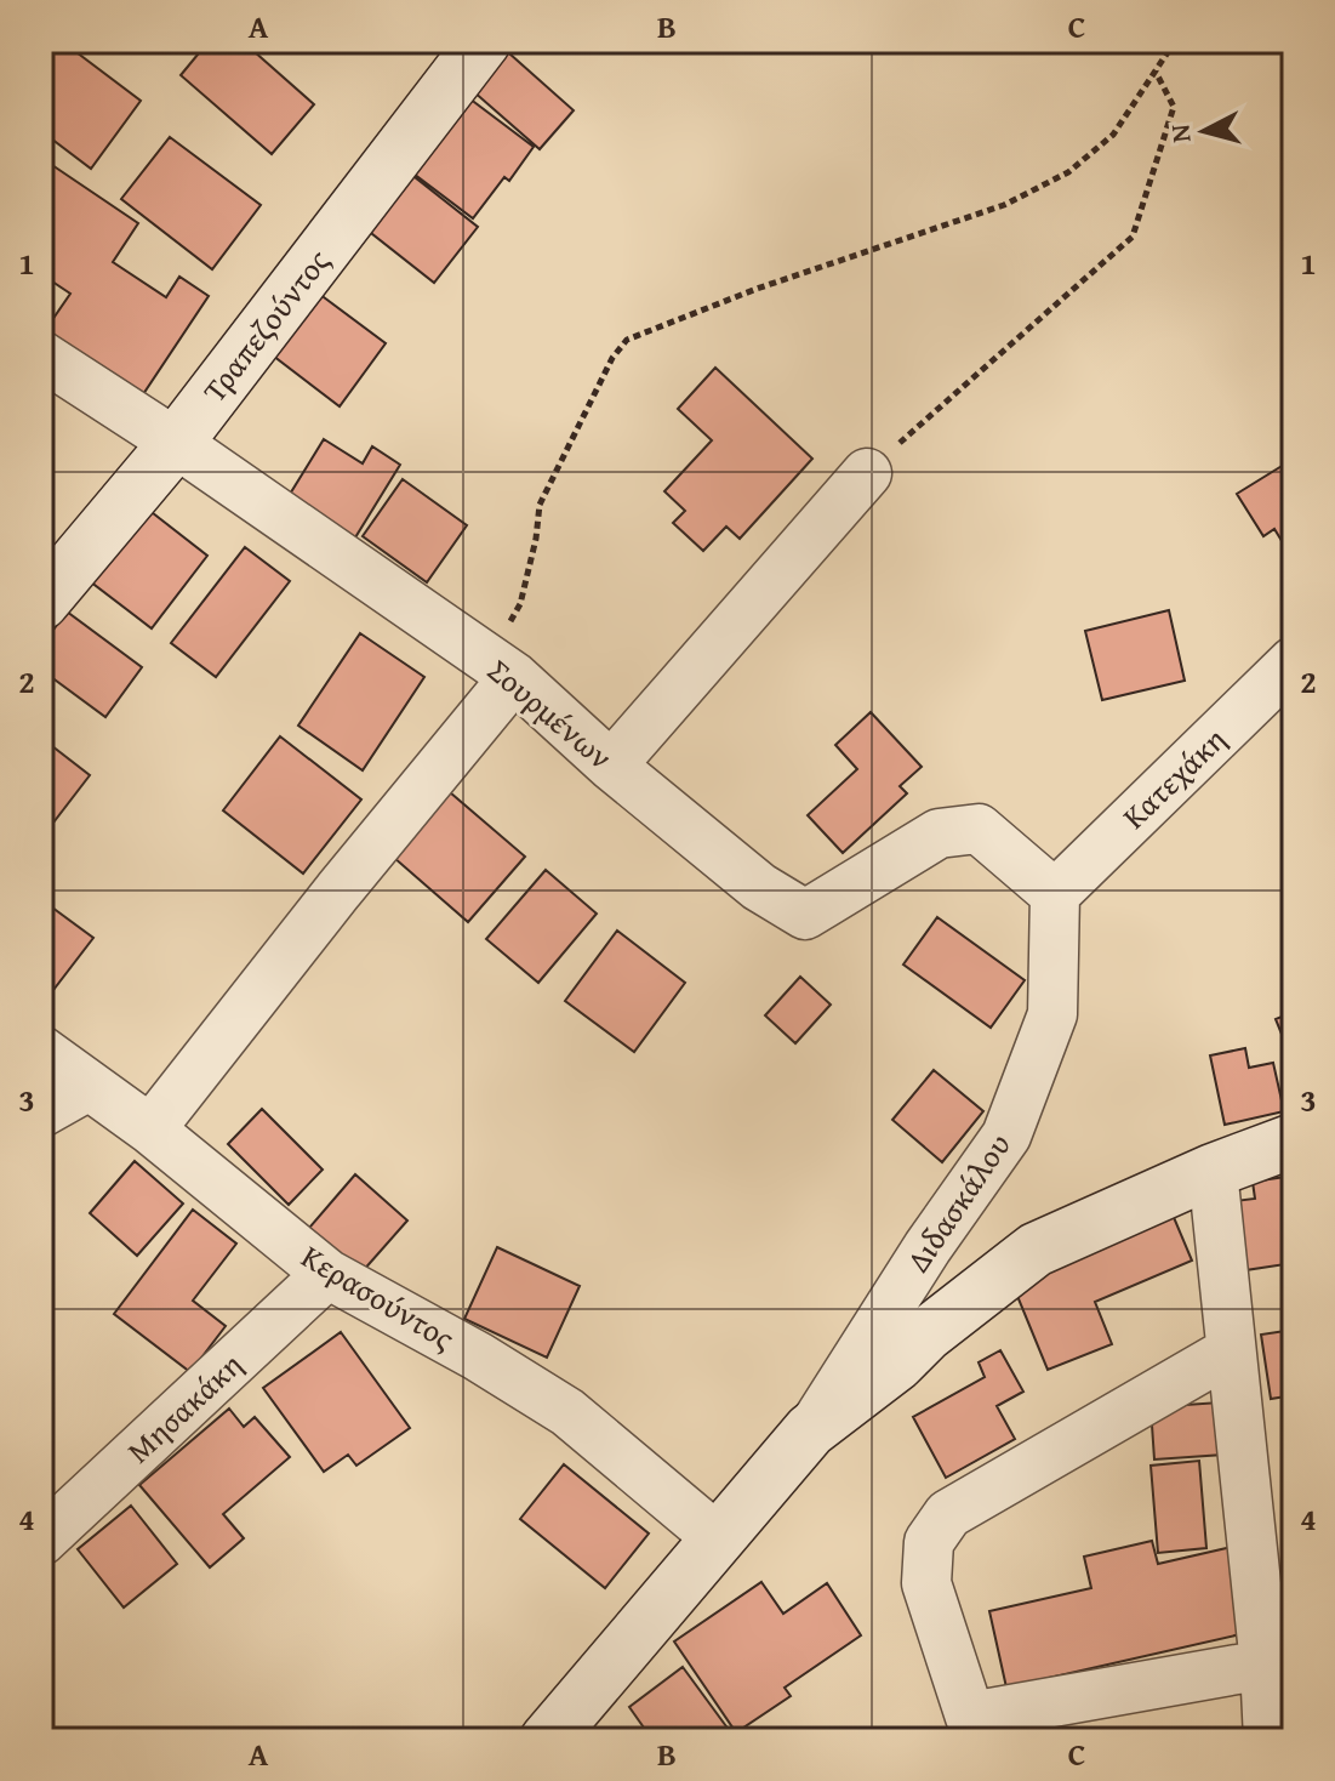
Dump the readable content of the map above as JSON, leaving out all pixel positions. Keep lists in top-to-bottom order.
{
  "streets": {
    "street": [
      "Τραπεζούντος",
      "Σουρμένων",
      "Κατεχάκη",
      "Διδασκάλου",
      "Κερασούντος",
      "Μησακάκη"
    ]
  },
  "crossings": [
    ["Τραπεζούντος", "Σουρμένων"],
    ["Σουρμένων", "Κατεχάκη"],
    ["Σουρμένων", "Διδασκάλου"],
    ["Κατεχάκη", "Διδασκάλου"],
    ["Διδασκάλου", "Κερασούντος"],
    ["Κερασούντος", "Μησακάκη"]
  ],
  "north": "left",
  "grid": {
    "columns": ["A", "B", "C"],
    "rows": [
      "1",
      "2",
      "3",
      "4"
    ]
  }
}
